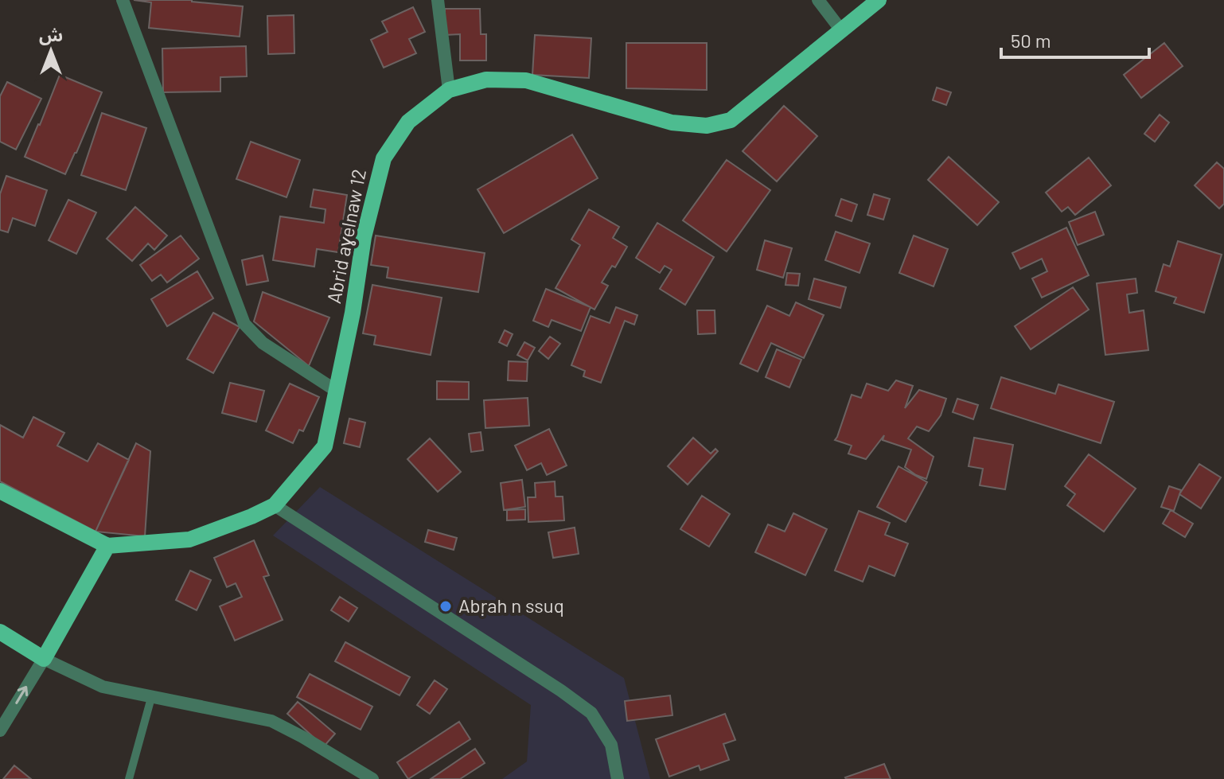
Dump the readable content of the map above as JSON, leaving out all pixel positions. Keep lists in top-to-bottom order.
{
  "streets": {
    "main road": ["Abrid aɣelnaw 12"]
  },
  "places": ["Abṛah n ssuq"],
  "scale_bar": "50 m",
  "north": "top"
}
